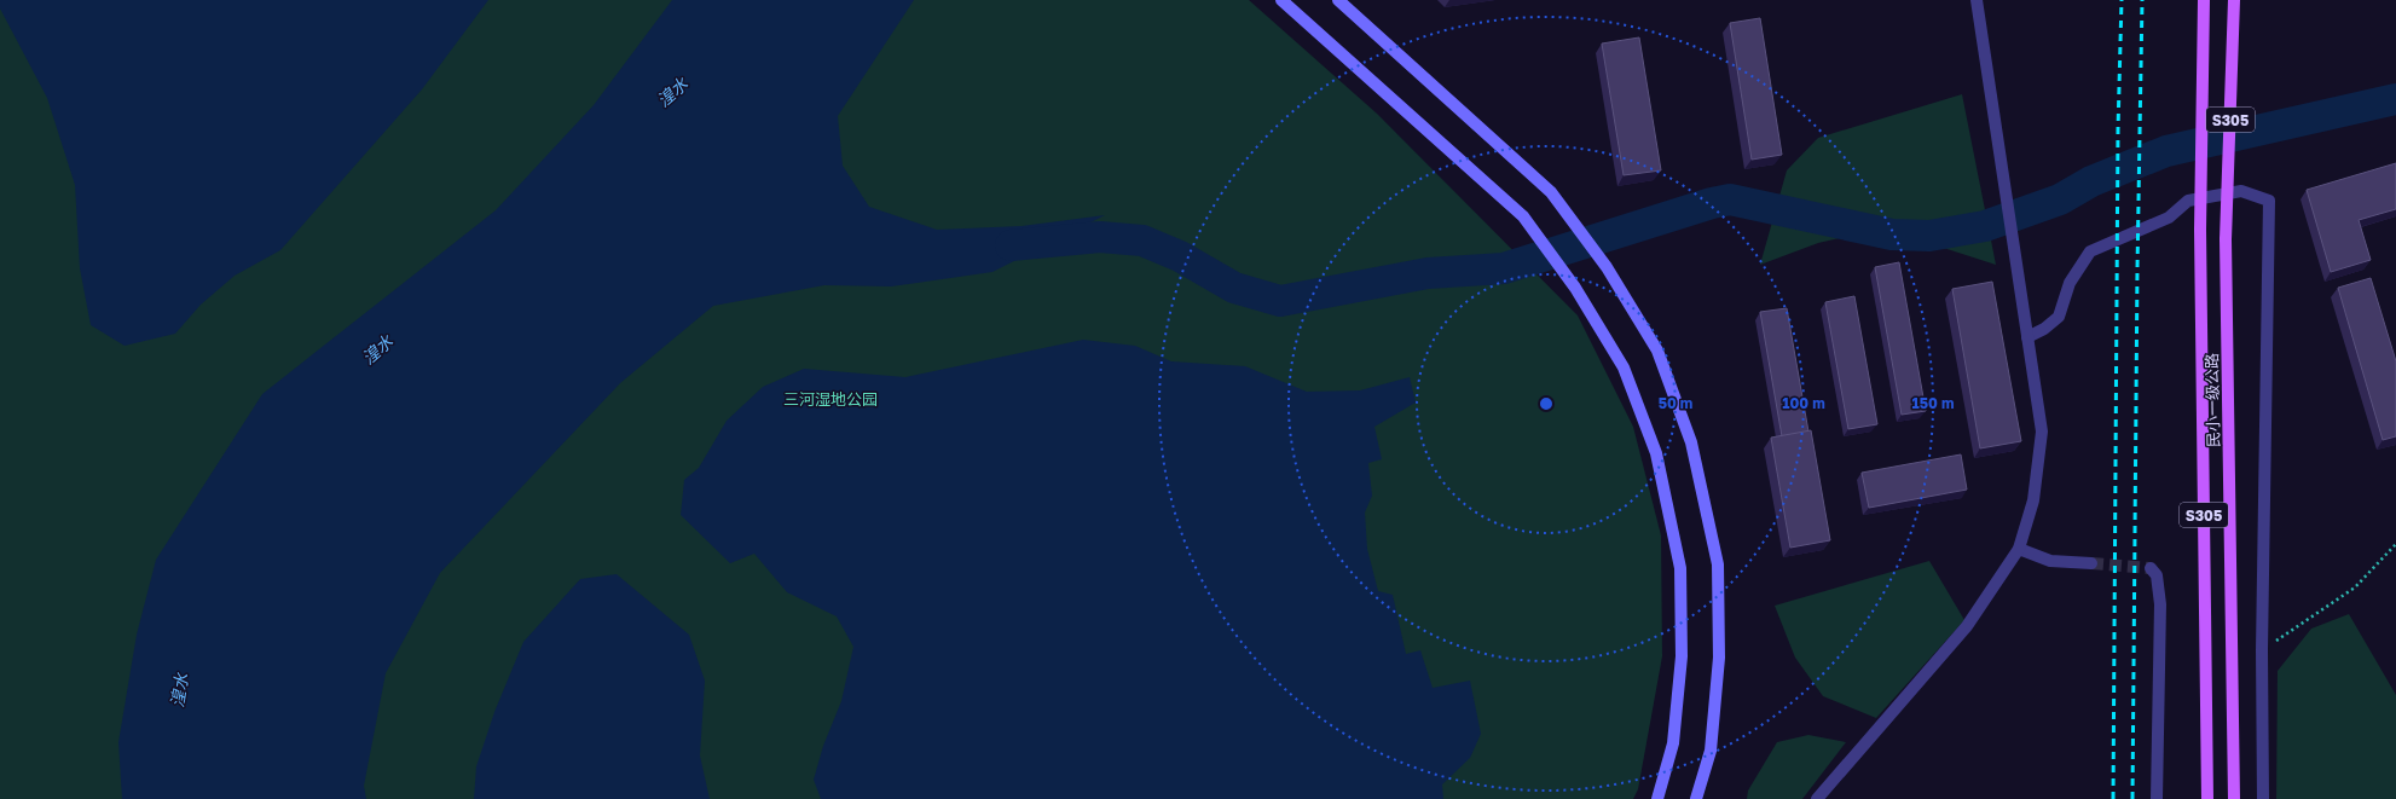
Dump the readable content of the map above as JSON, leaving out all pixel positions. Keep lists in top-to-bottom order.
{
  "streets": {
    "main road": ["S305", "民小一级公路"]
  },
  "water": ["湟水"],
  "parks": ["三河湿地公园"],
  "rings": ["50 m", "100 m", "150 m"]
}
